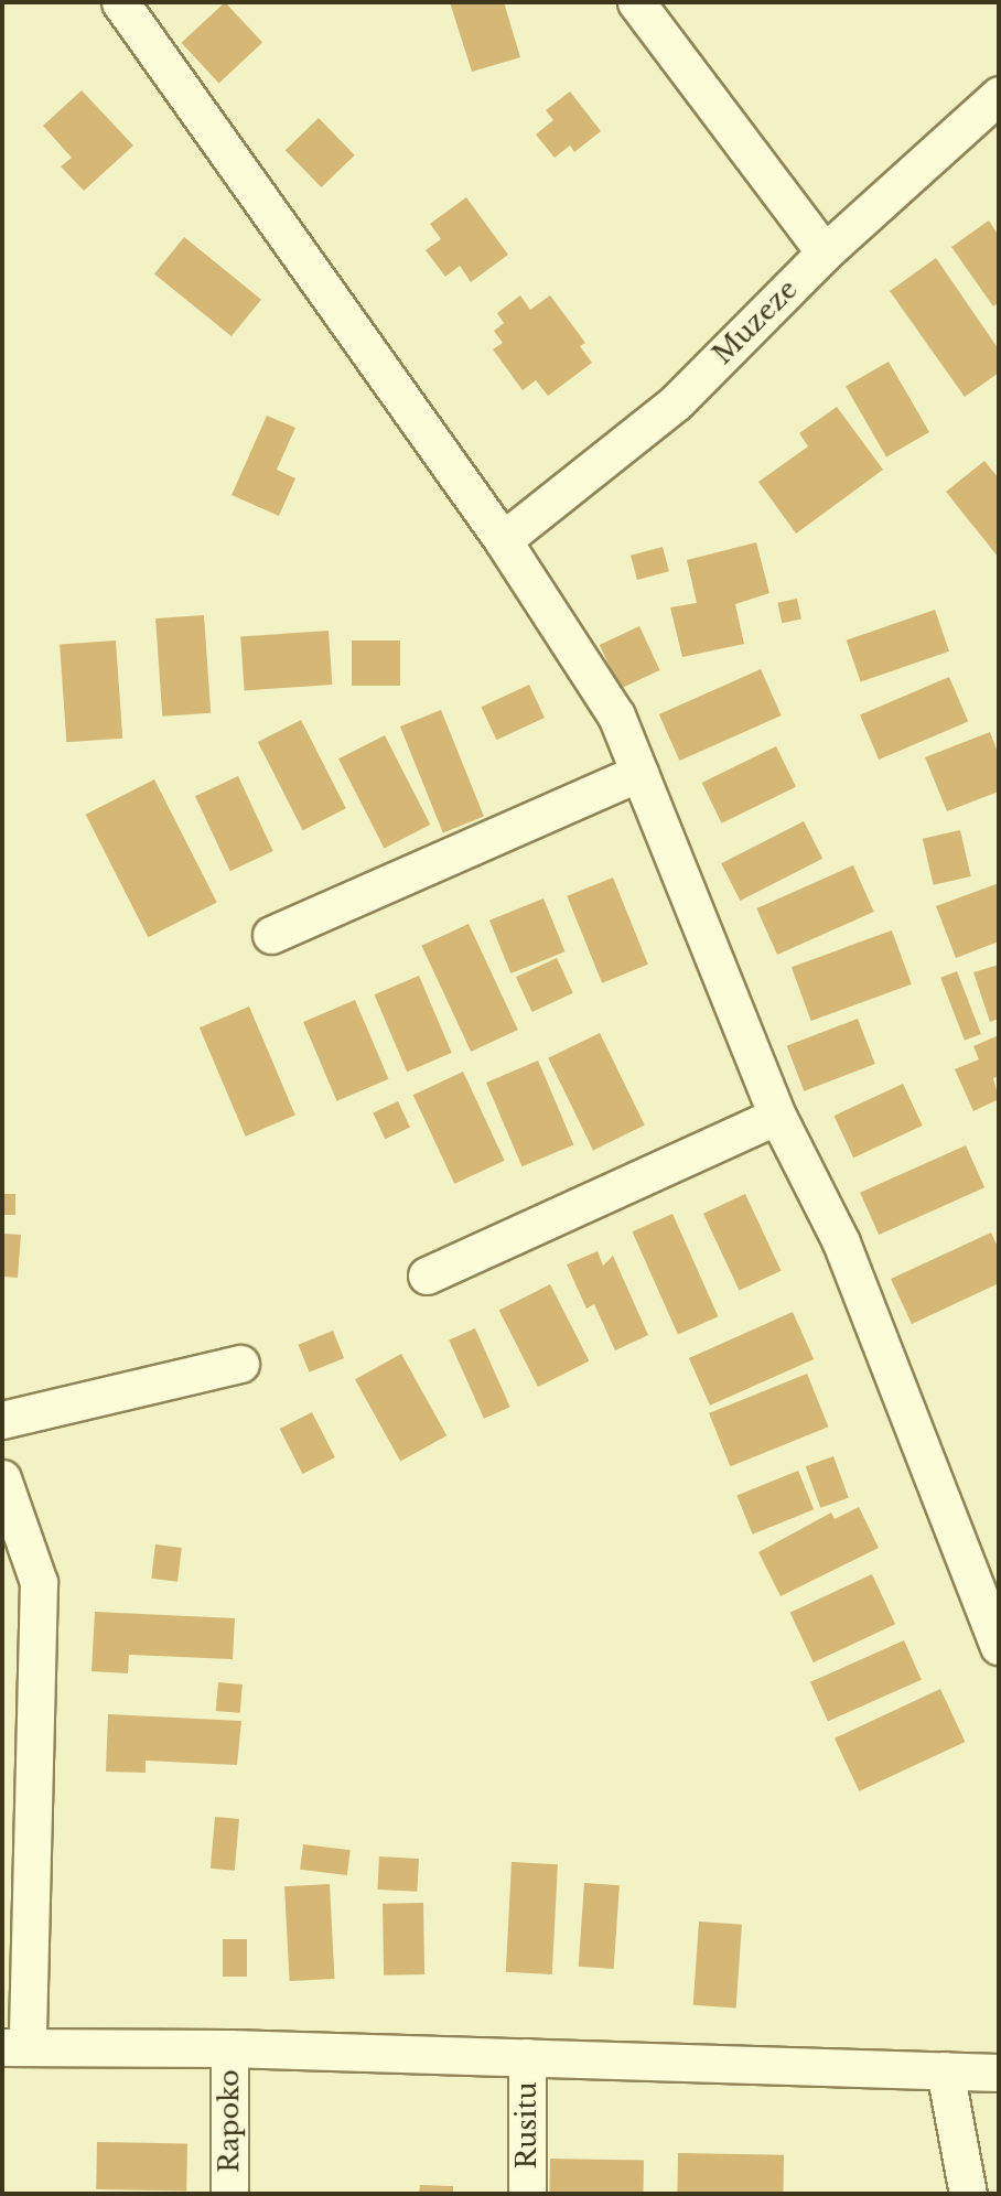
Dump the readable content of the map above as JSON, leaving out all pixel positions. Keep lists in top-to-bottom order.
{
  "streets": {
    "street": ["Muzeze", "Rapoko", "Rusitu"]
  }
}
